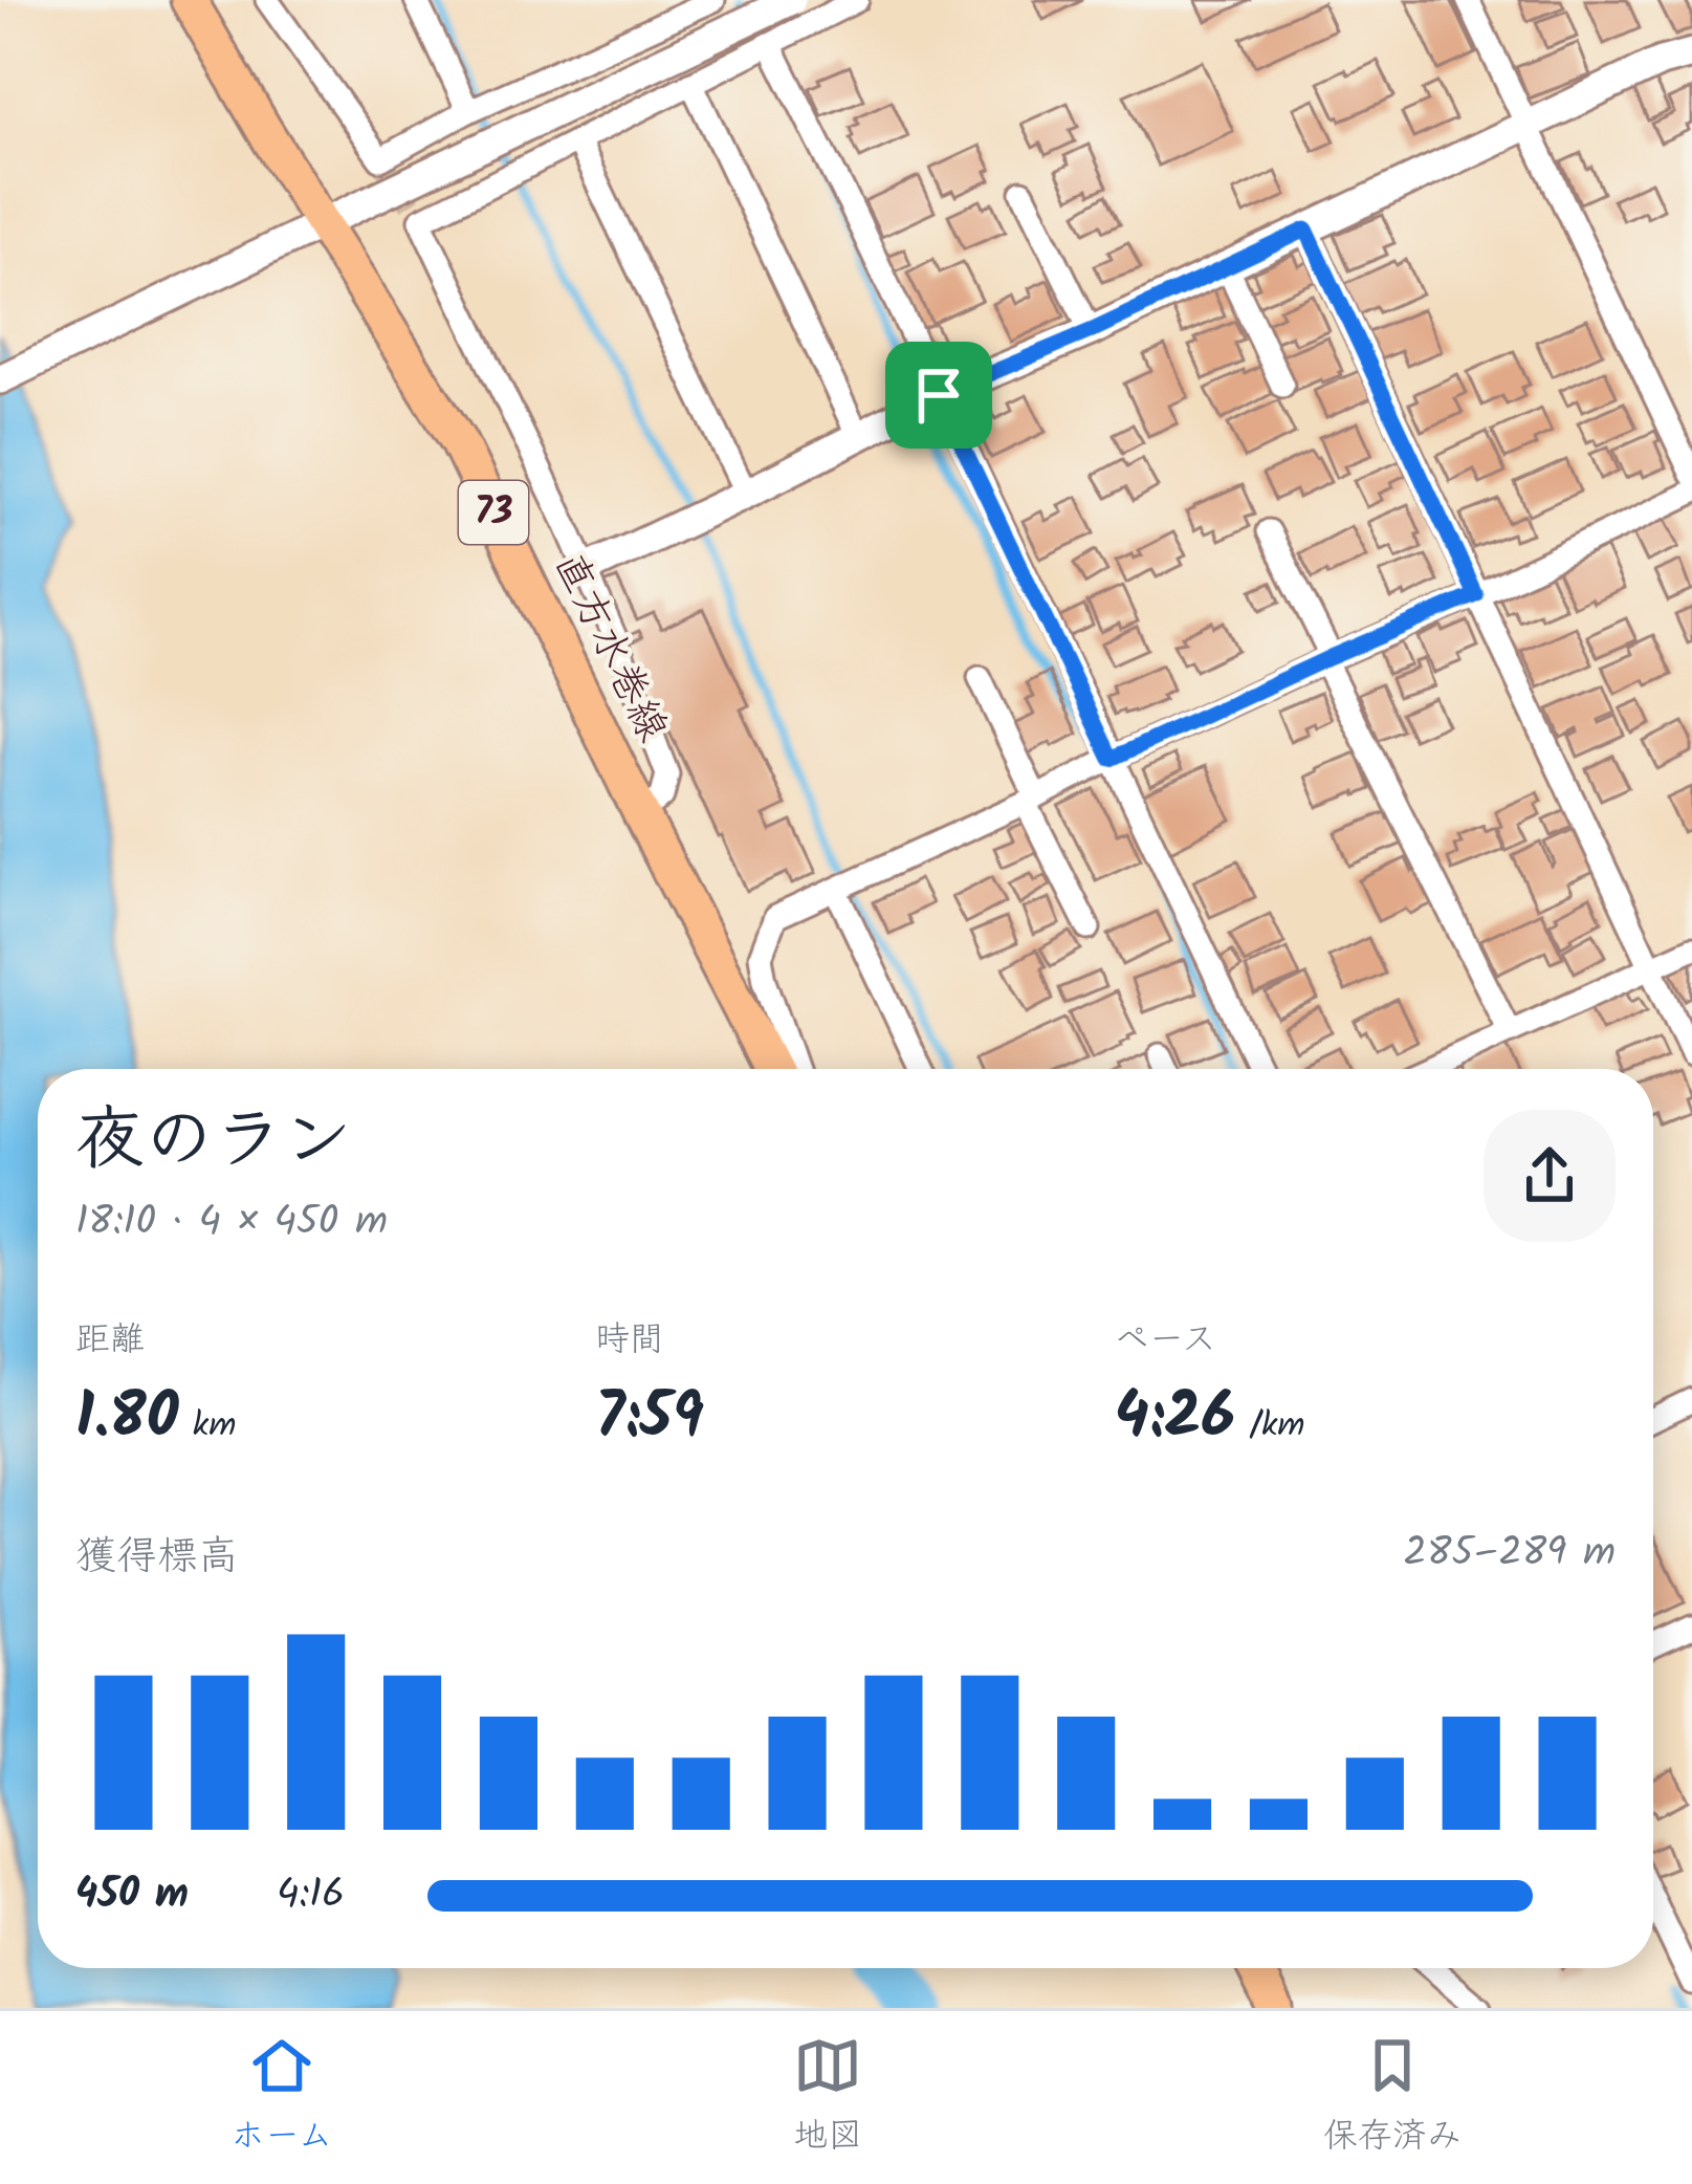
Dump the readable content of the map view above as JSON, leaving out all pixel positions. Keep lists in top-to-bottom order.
{
  "streets": {
    "main road": ["73", "直方水巻線"]
  },
  "page": {
    "heading": ["夜のラン", "18:10 · 4 × 450 m"],
    "stats": [
      ["距離", "1.80 km"],
      ["時間", "7:59"],
      ["ペース", "4:26 /km"]
    ],
    "chart": ["獲得標高", "285–289 m"],
    "list": [
      {
        "name": "450 m",
        "note": "4:16"
      }
    ],
    "tabs": ["ホーム", "地図", "保存済み"]
  }
}
